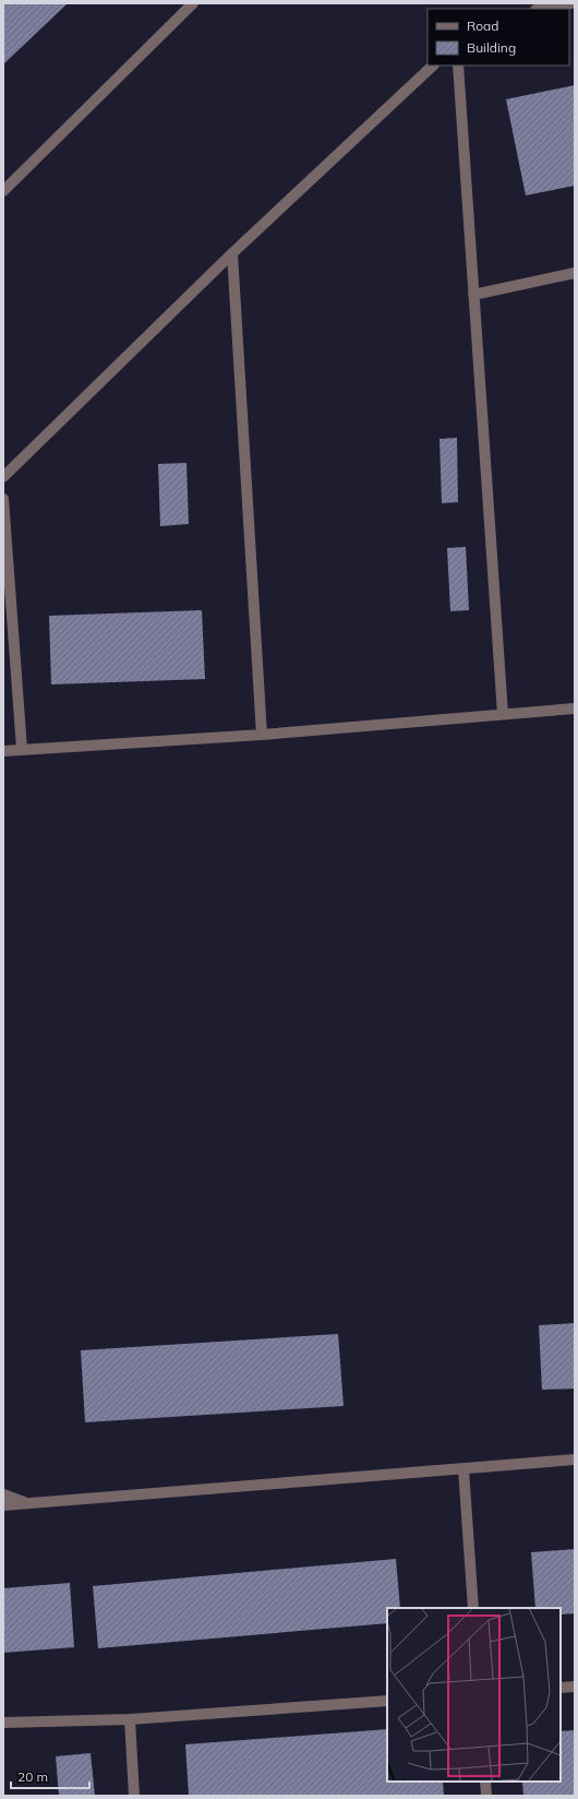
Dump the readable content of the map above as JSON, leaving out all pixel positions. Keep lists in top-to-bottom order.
{
  "legend": ["Road", "Building"],
  "scale_bar": "20 m"
}
